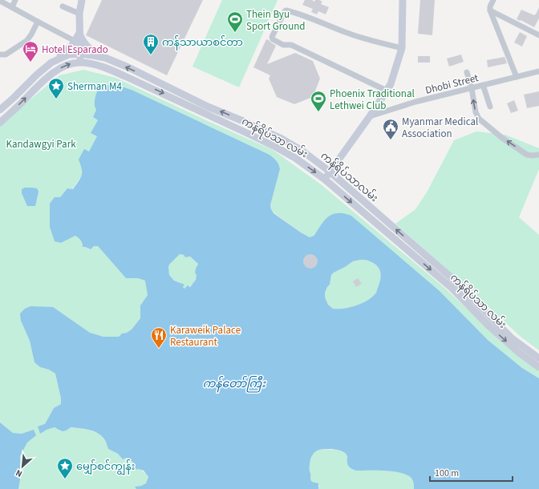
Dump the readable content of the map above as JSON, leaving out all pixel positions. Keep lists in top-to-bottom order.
{
  "streets": {
    "main road": ["ကန်ရိပ်သာ လမ်း", "ကန်ရိပ်သာလမ်း"],
    "street": ["Dhobi Street"]
  },
  "one_way": ["ကန်ရိပ်သာ လမ်း", "ကန်ရိပ်သာလမ်း"],
  "water": ["ကန်တော်ကြီး"],
  "parks": ["Kandawgyi Park"],
  "places": {
    "sports": ["Thein Byu Sport Ground", "Phoenix Traditional Lethwei Club"],
    "building": ["ကန်သာယာစင်တာ"],
    "hotel": ["Hotel Esparado"],
    "place": ["Sherman M4", "မျှော်စင်ကျွန်း"],
    "public building": ["Myanmar Medical Association"],
    "restaurant": ["Karaweik Palace Restaurant"]
  },
  "scale_bar": "100 m",
  "north": "bottom left"
}
